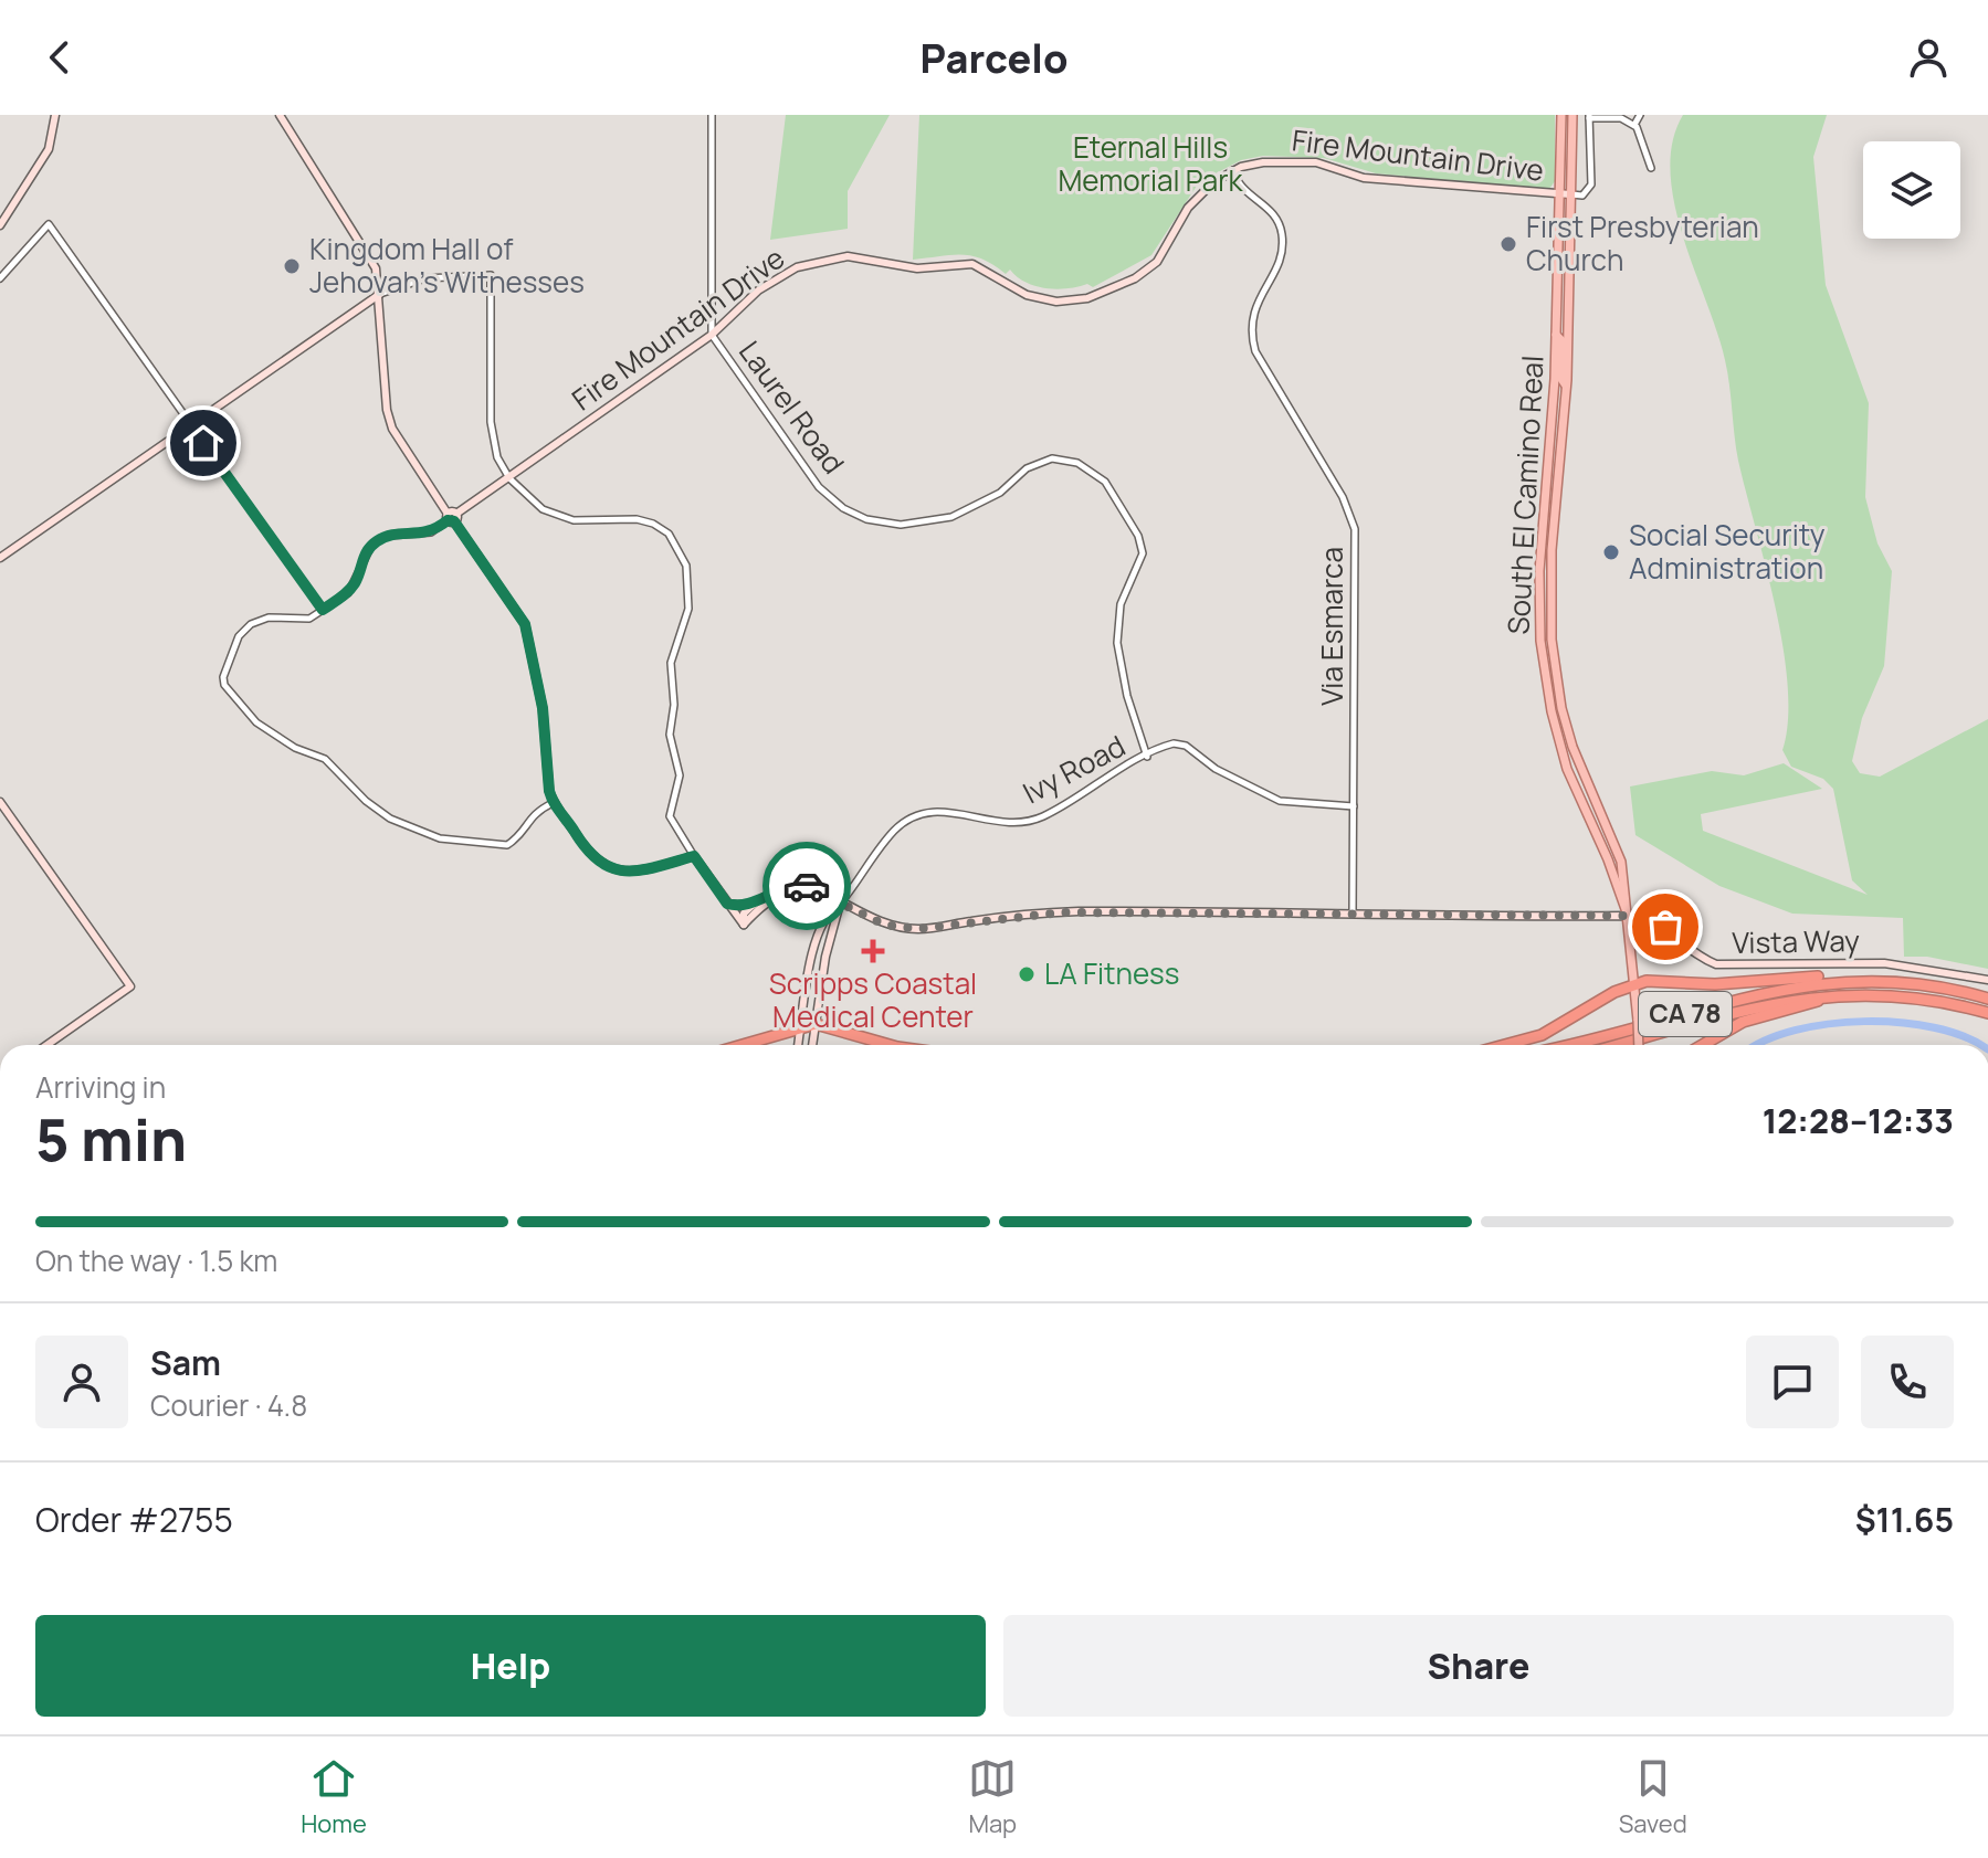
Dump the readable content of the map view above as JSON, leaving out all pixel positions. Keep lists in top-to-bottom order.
{
  "streets": {
    "highway": ["CA 78"],
    "main road": ["Fire Mountain Drive", "South El Camino Real", "Vista Way"],
    "street": ["Laurel Road", "Via Esmarca", "Ivy Road"]
  },
  "crossings": [
    ["Fire Mountain Drive", "Laurel Road"],
    ["Fire Mountain Drive", "South El Camino Real"],
    ["Fire Mountain Drive", "Via Esmarca"],
    ["Laurel Road", "Ivy Road"],
    ["South El Camino Real", "Vista Way"],
    ["Via Esmarca", "Ivy Road"],
    ["Via Esmarca", "Vista Way"],
    ["Ivy Road", "Vista Way"]
  ],
  "parks": ["Eternal Hills Memorial Park"],
  "places": {
    "other": [
      "First Presbyterian Church",
      "Kingdom Hall of Jehovah's Witnesses",
      "Social Security Administration",
      "LA Fitness"
    ],
    "health": ["Scripps Coastal Medical Center"]
  },
  "page": {
    "header": "Parcelo",
    "heading": ["5 min", "Arriving in", "12:28–12:33"],
    "panel": [
      "Sam",
      "Courier · 4.8",
      "Order #2755",
      "$11.65"
    ],
    "bar": "On the way · 1.5 km",
    "buttons": ["Help", "Share"],
    "tabs": ["Home", "Map", "Saved"]
  }
}
